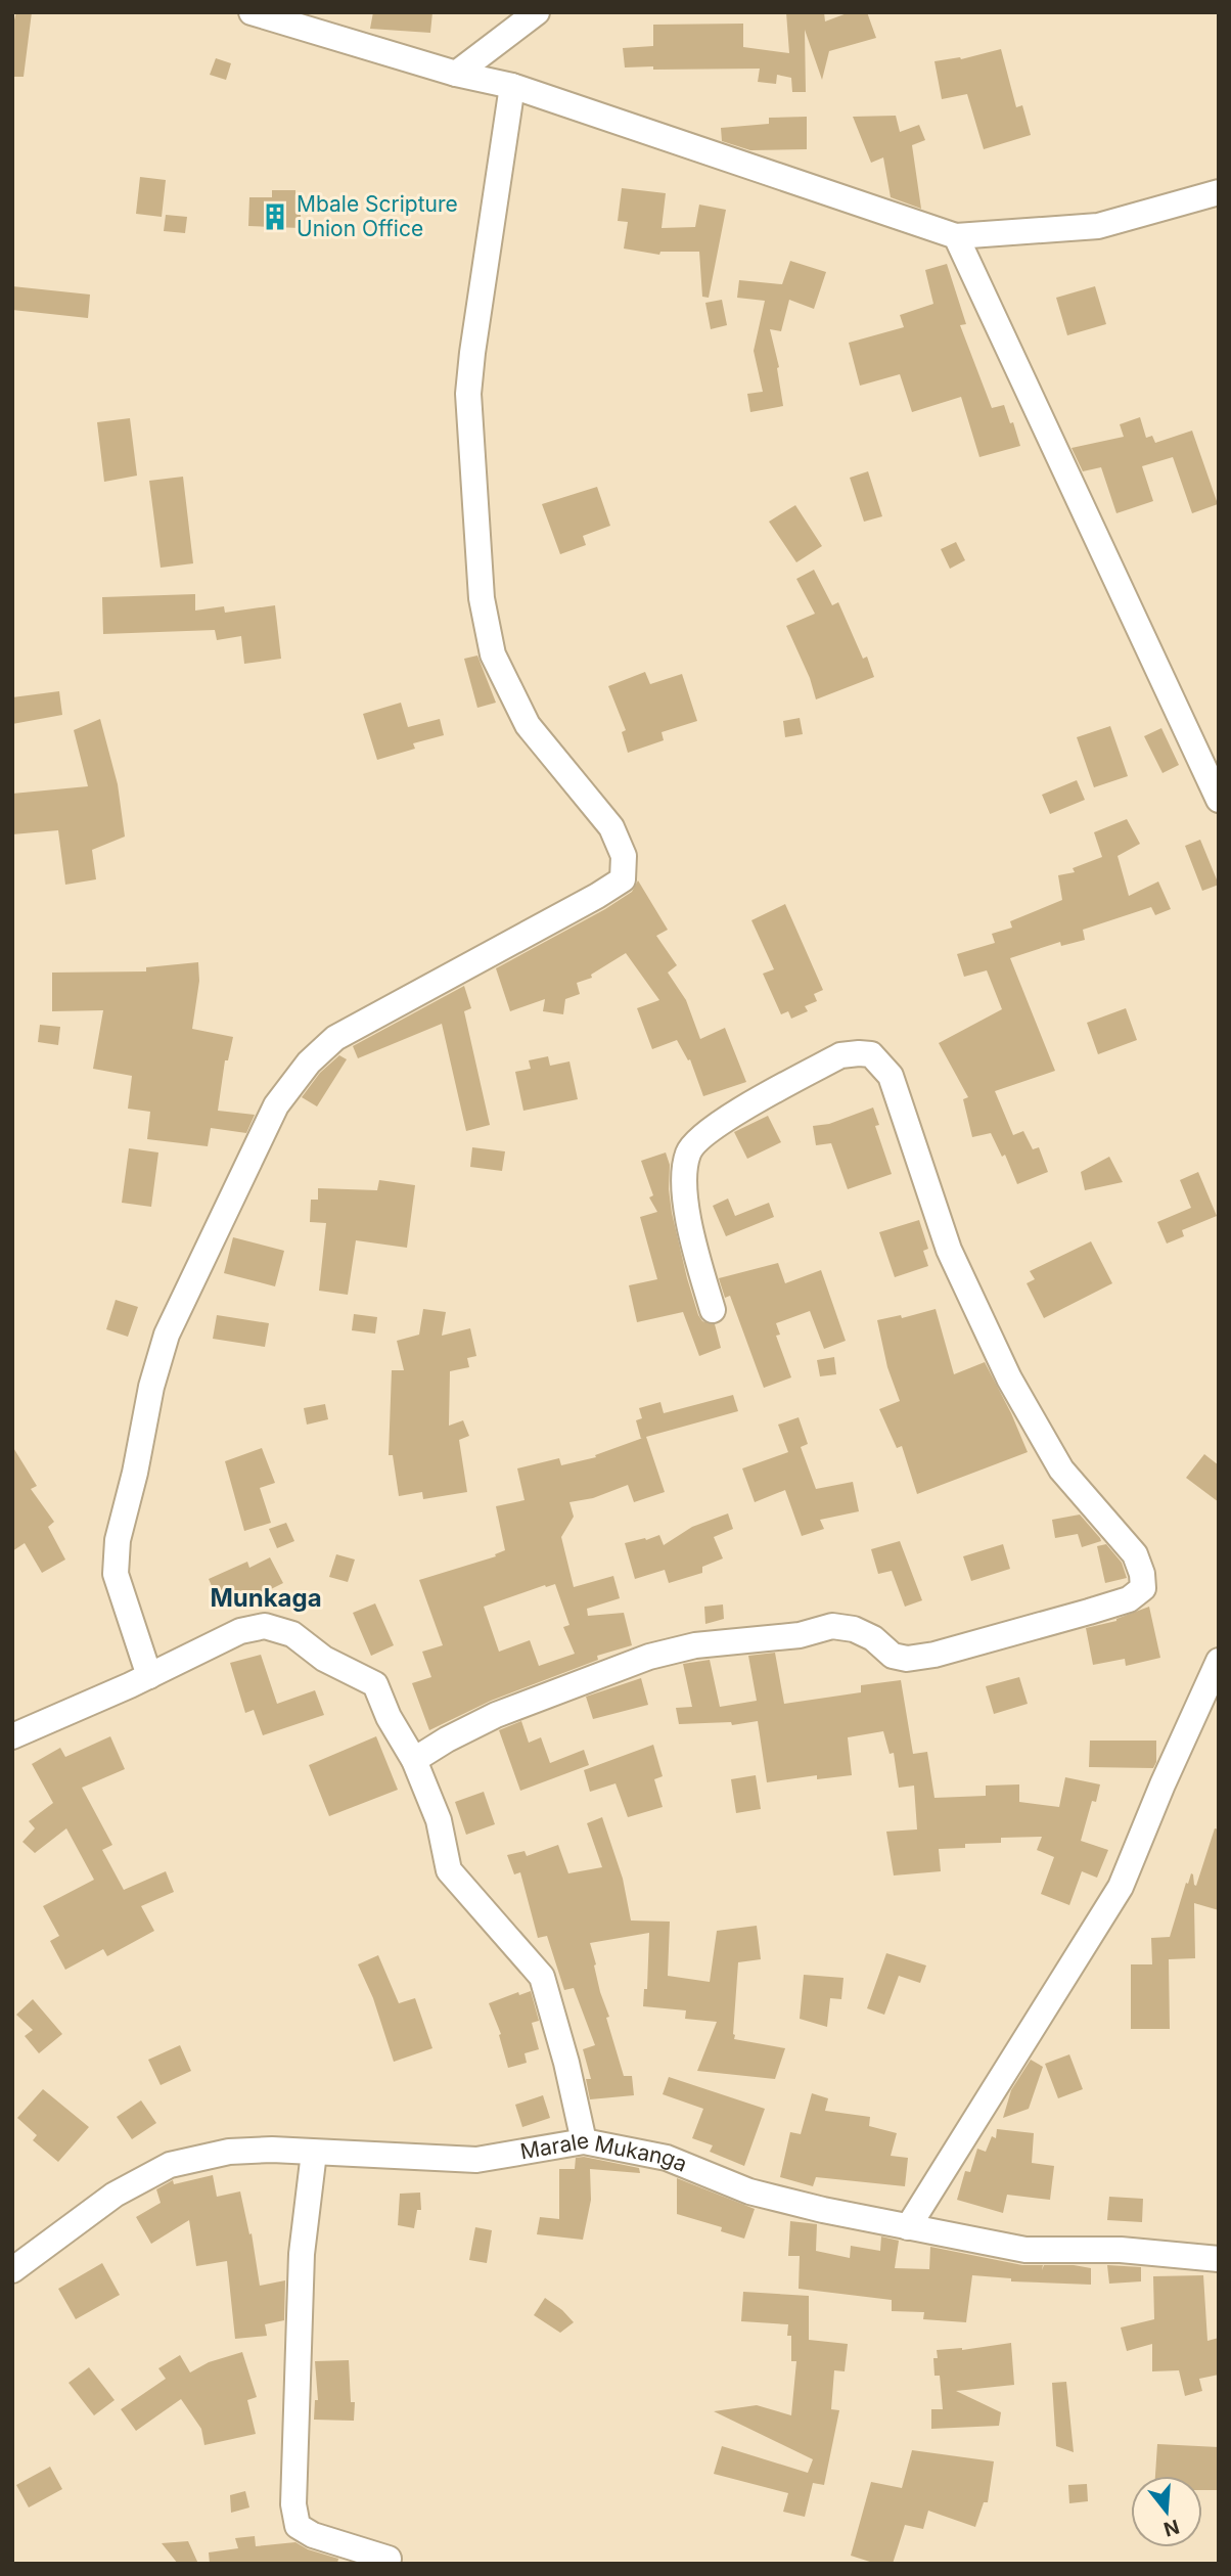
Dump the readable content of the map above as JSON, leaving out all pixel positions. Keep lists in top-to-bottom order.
{
  "streets": {
    "street": ["Marale Mukanga"]
  },
  "districts": ["Munkaga"],
  "places": {
    "building": ["Mbale Scripture Union Office"]
  },
  "north": "bottom"
}
